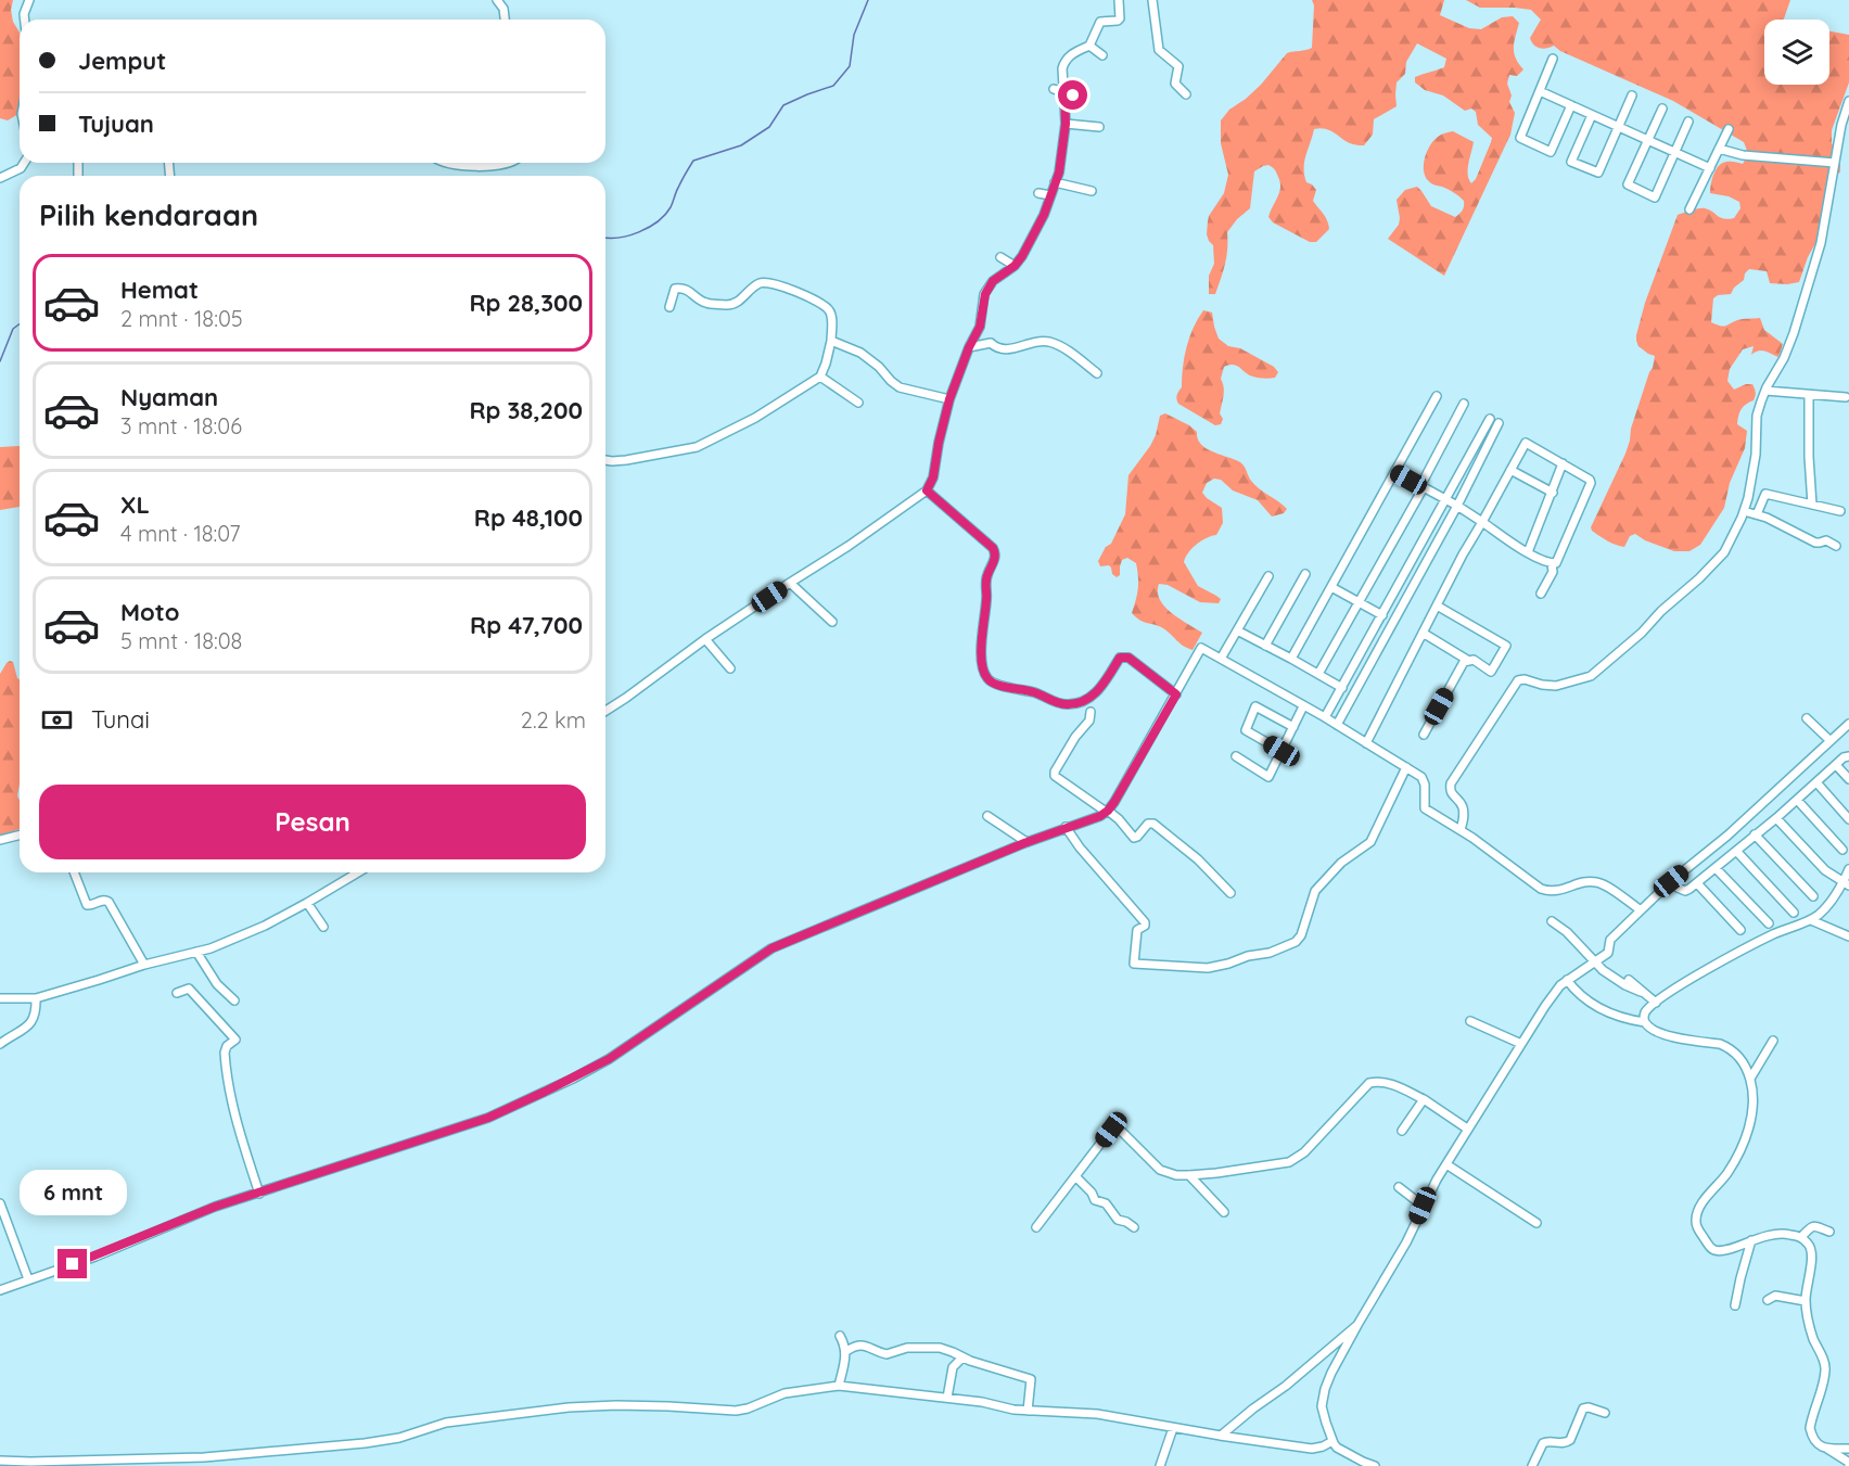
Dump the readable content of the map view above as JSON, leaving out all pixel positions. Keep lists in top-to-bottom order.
{
  "page": {
    "banner": ["Jemput", "Tujuan"],
    "heading": "Pilih kendaraan",
    "list": [
      {
        "name": "Hemat",
        "note": "2 mnt · 18:05",
        "value": "Rp 28,300"
      },
      {
        "name": "Nyaman",
        "note": "3 mnt · 18:06",
        "value": "Rp 38,200"
      },
      {
        "name": "XL",
        "note": "4 mnt · 18:07",
        "value": "Rp 48,100"
      },
      {
        "name": "Moto",
        "note": "5 mnt · 18:08",
        "value": "Rp 47,700"
      }
    ],
    "pay": ["Tunai", "2.2 km"],
    "buttons": "Pesan",
    "bubble": "6 mnt"
  }
}
